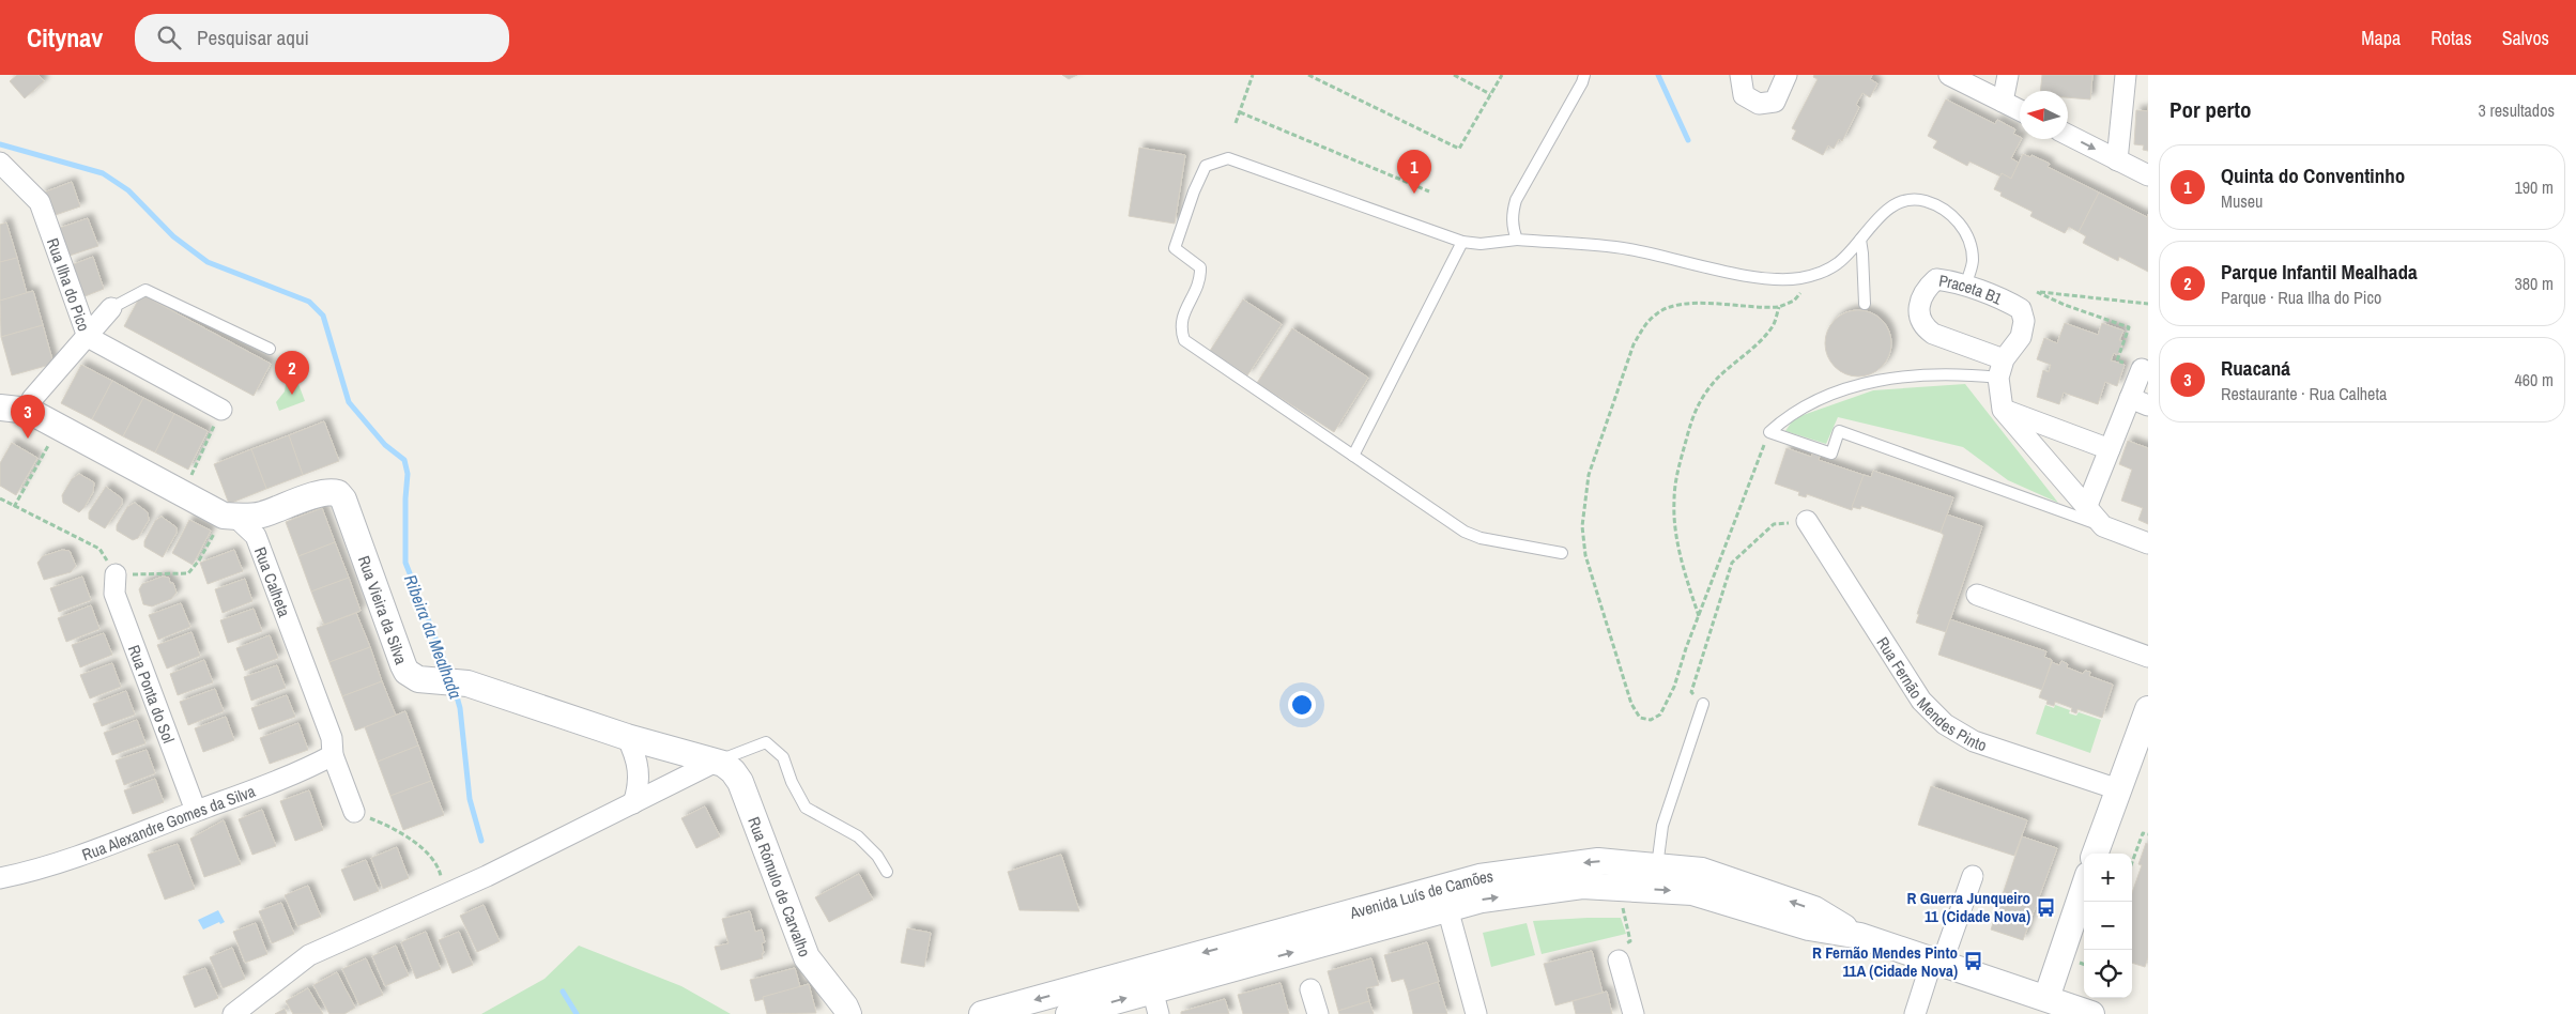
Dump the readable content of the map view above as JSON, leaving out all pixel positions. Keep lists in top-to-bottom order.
{
  "streets": {
    "street": [
      "Rua Ilha do Pico",
      "Praceta B1",
      "Rua Calheta",
      "Rua Vieira da Silva",
      "Rua Fernão Mendes Pinto",
      "Rua Ponta do Sol",
      "Rua Alexandre Gomes da Silva",
      "Rua Rómulo de Carvalho",
      "Avenida Luís de Camões"
    ]
  },
  "crossings": [
    ["Rua Calheta", "Rua Vieira da Silva"],
    ["Rua Calheta", "Rua Alexandre Gomes da Silva"],
    ["Rua Vieira da Silva", "Rua Rómulo de Carvalho"],
    ["Rua Ponta do Sol", "Rua Alexandre Gomes da Silva"]
  ],
  "water": ["Ribeira da Mealhada"],
  "places": {
    "bus stop": ["R Guerra Junqueiro 11 (Cidade Nova)", "R Fernão Mendes Pinto 11A (Cidade Nova)"]
  },
  "north": "left",
  "page": {
    "header": "Citynav",
    "search": "Pesquisar aqui",
    "nav": ["Mapa", "Rotas", "Salvos"],
    "heading": ["Por perto", "3 resultados"],
    "list": [
      {
        "mark": "1",
        "name": "Quinta do Conventinho",
        "note": "Museu",
        "value": "190 m"
      },
      {
        "mark": "2",
        "name": "Parque Infantil Mealhada",
        "note": "Parque · Rua Ilha do Pico",
        "value": "380 m"
      },
      {
        "mark": "3",
        "name": "Ruacaná",
        "note": "Restaurante · Rua Calheta",
        "value": "460 m"
      }
    ],
    "pins": ["1", "2", "3"],
    "map_buttons": ["+", "−"]
  }
}
